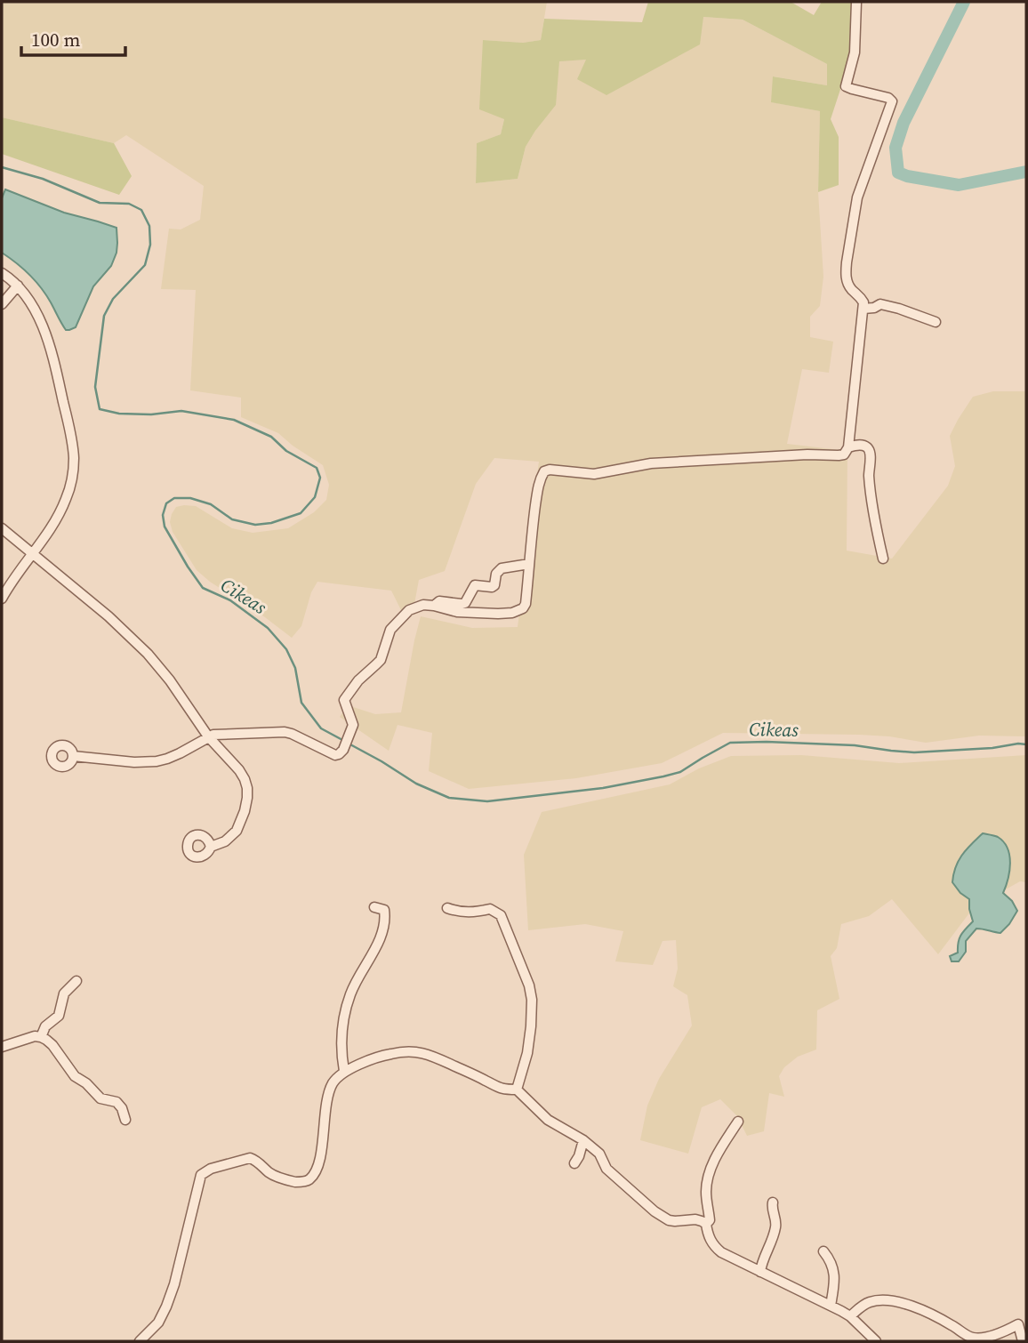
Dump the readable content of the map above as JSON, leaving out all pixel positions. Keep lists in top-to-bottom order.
{
  "water": ["Cikeas"],
  "scale_bar": "100 m"
}
